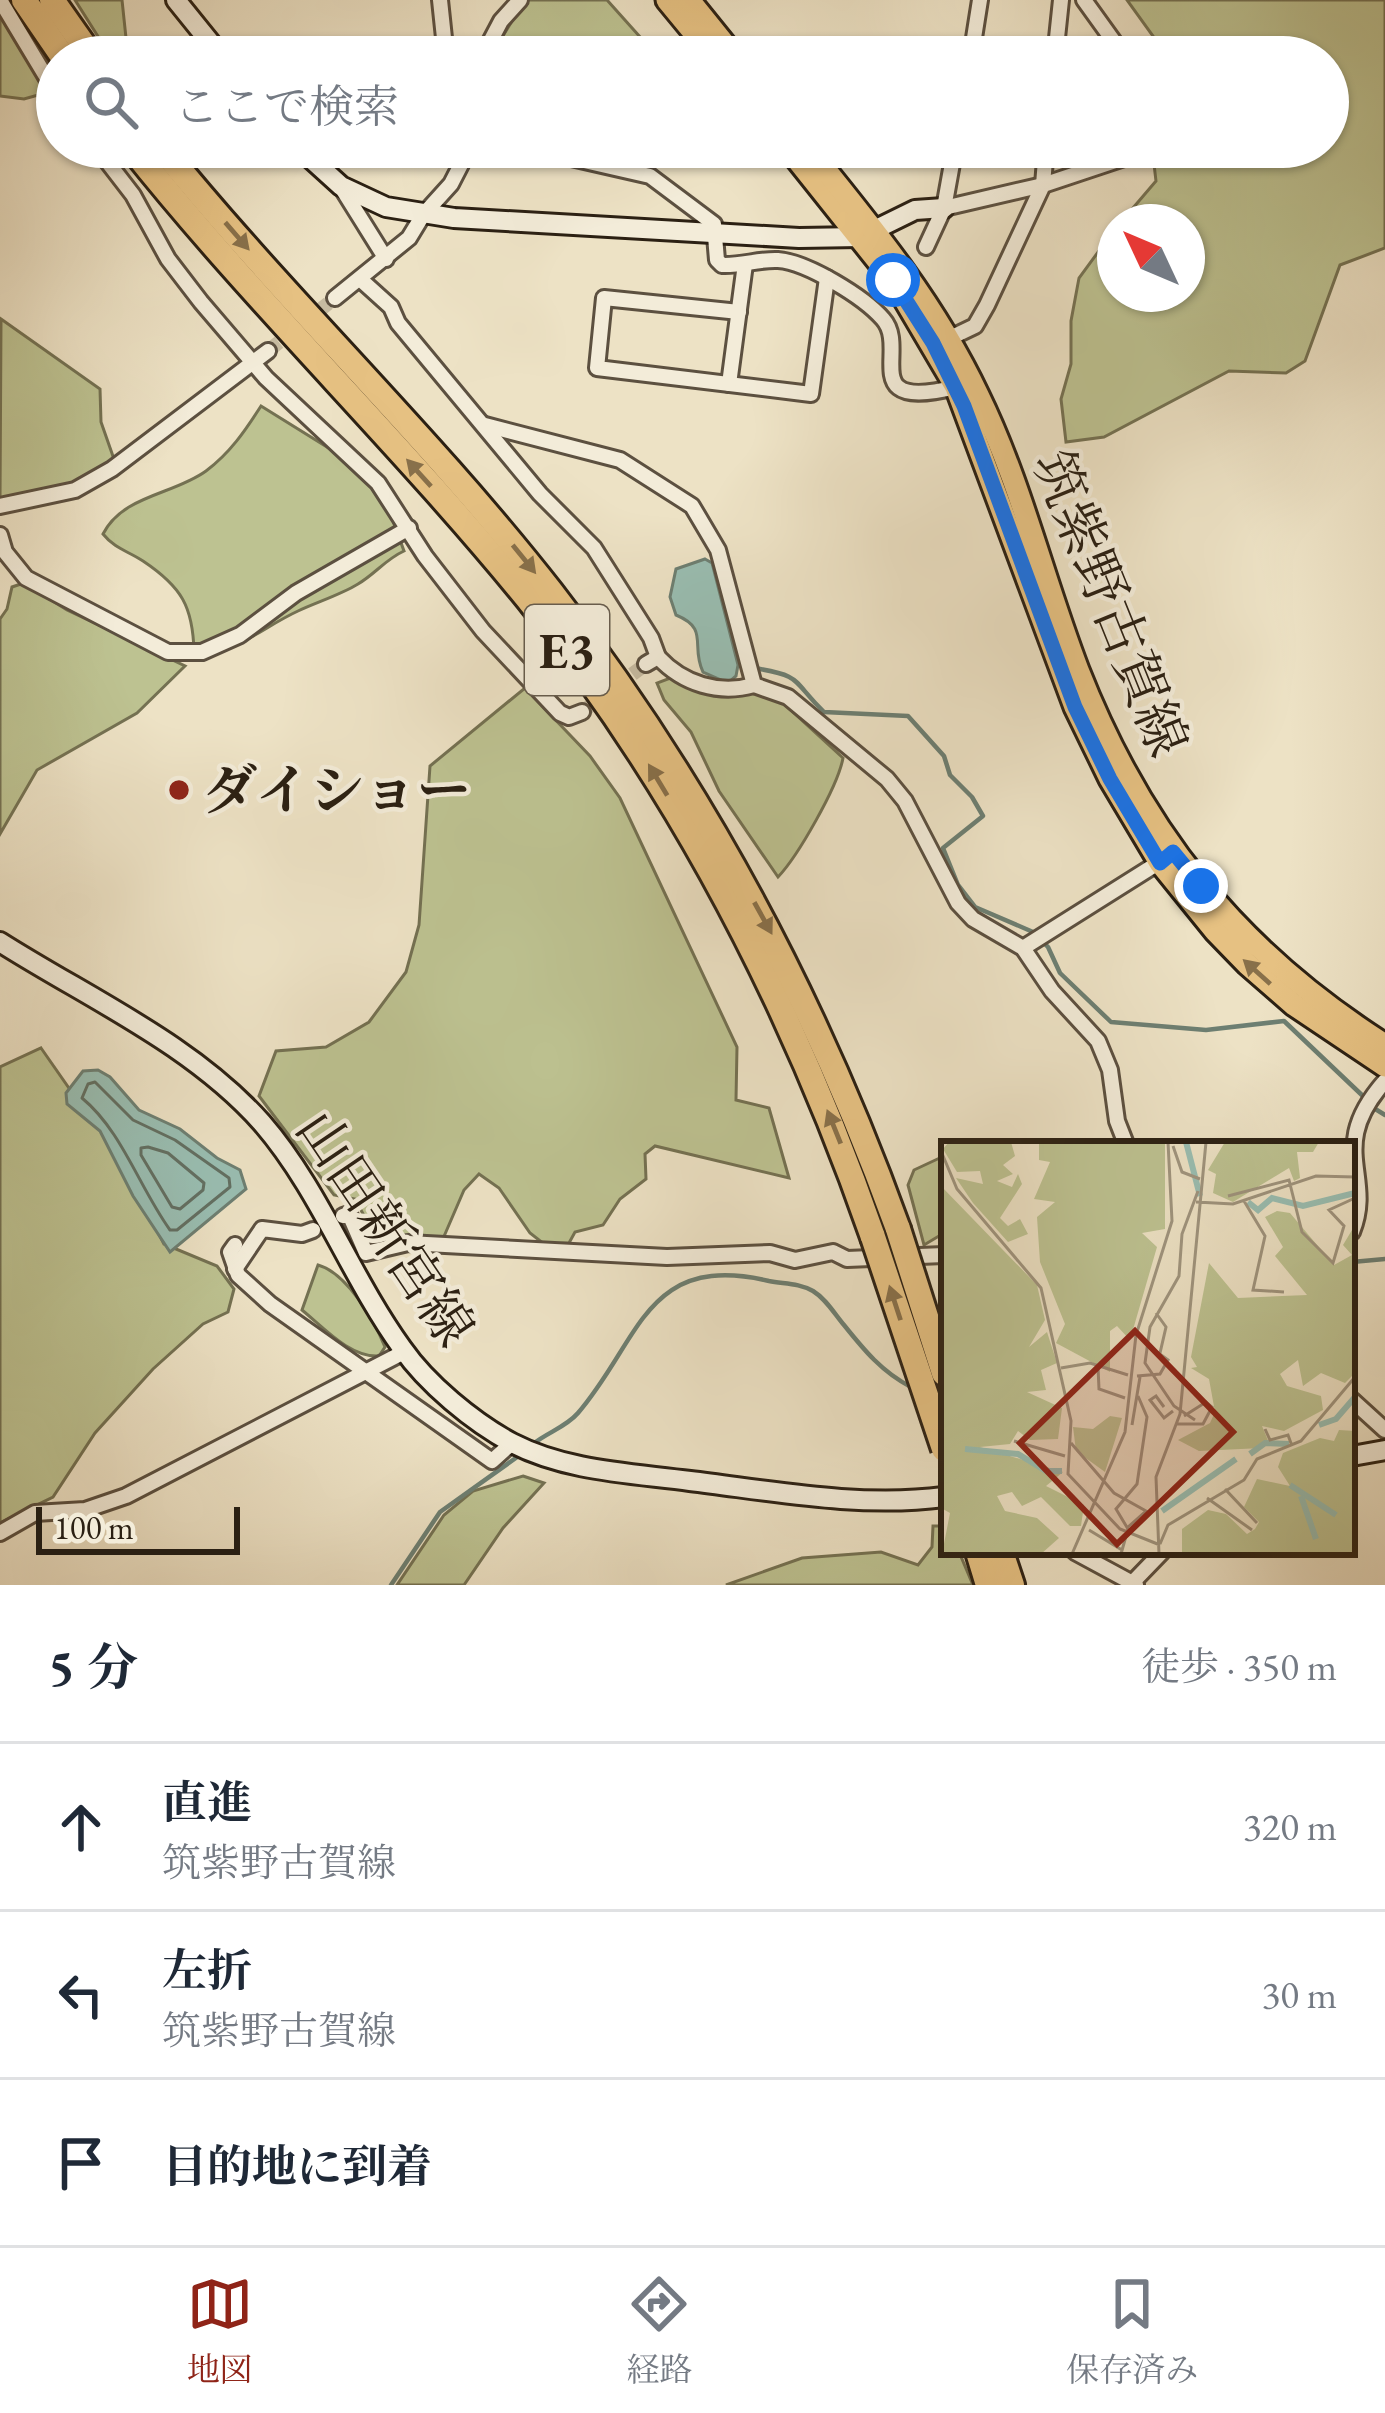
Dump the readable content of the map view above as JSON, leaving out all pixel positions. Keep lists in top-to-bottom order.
{
  "streets": {
    "highway": ["E3"],
    "main road": ["筑紫野古賀線", "山田新宮線"]
  },
  "places": ["ダイショー"],
  "scale_bar": "100 m",
  "north": "top left",
  "page": {
    "search": "ここで検索",
    "scale": "100 m",
    "heading": ["5 分", "徒歩 · 350 m"],
    "list": [
      ["直進", "筑紫野古賀線", "320 m"],
      ["左折", "筑紫野古賀線", "30 m"],
      "目的地に到着"
    ],
    "nav": ["地図", "経路", "保存済み"]
  }
}
